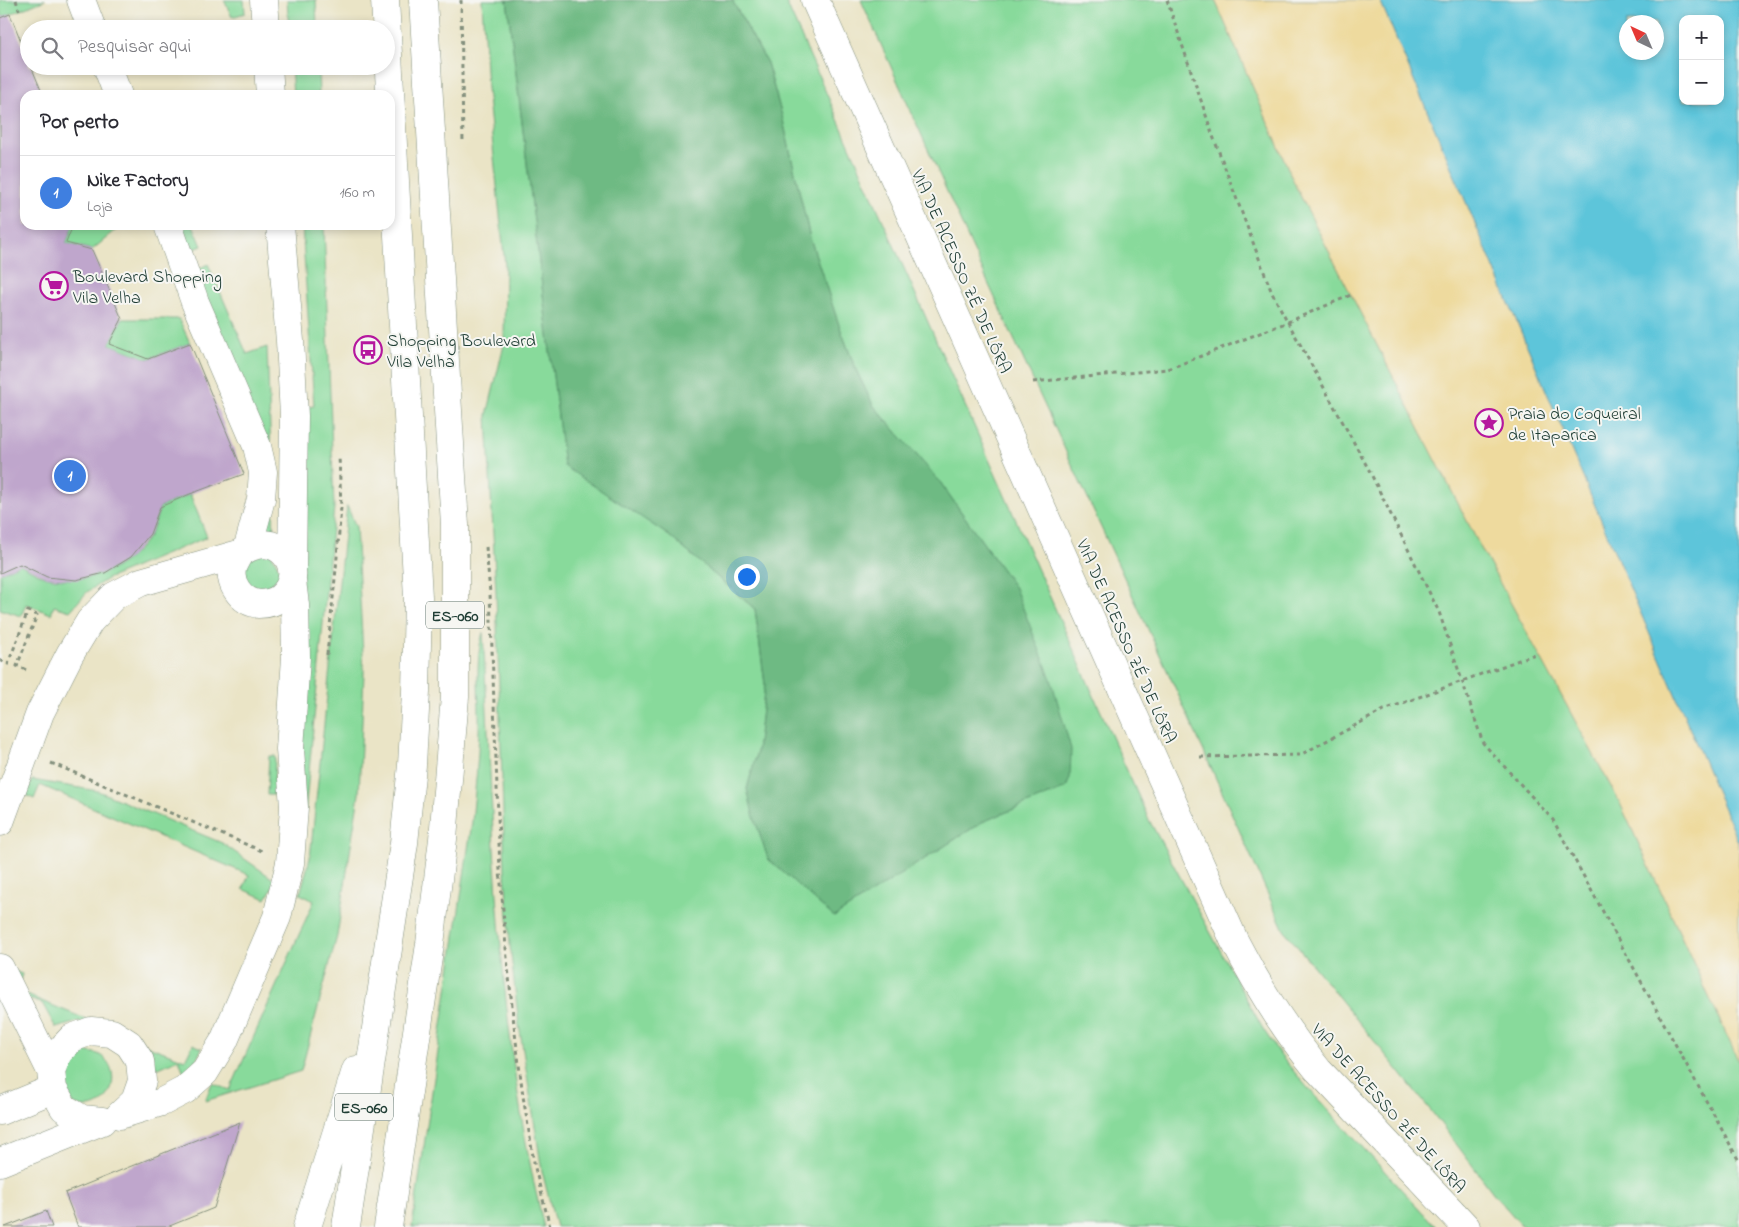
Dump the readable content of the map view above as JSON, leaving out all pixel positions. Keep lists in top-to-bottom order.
{
  "streets": {
    "main road": ["VIA DE ACESSO ZÉ DE LÔRA", "ES-060"]
  },
  "places": {
    "supermarket": ["Boulevard Shopping Vila Velha"],
    "bus stop": ["Shopping Boulevard Vila Velha"],
    "place": ["Praia do Coqueiral de Itaparica"]
  },
  "north": "top left",
  "page": {
    "map_buttons": ["+", "−"],
    "search": "Pesquisar aqui",
    "heading": "Por perto",
    "list": [
      {
        "mark": "1",
        "name": "Nike Factory",
        "note": "Loja",
        "value": "160 m"
      }
    ],
    "pins": "1"
  }
}
